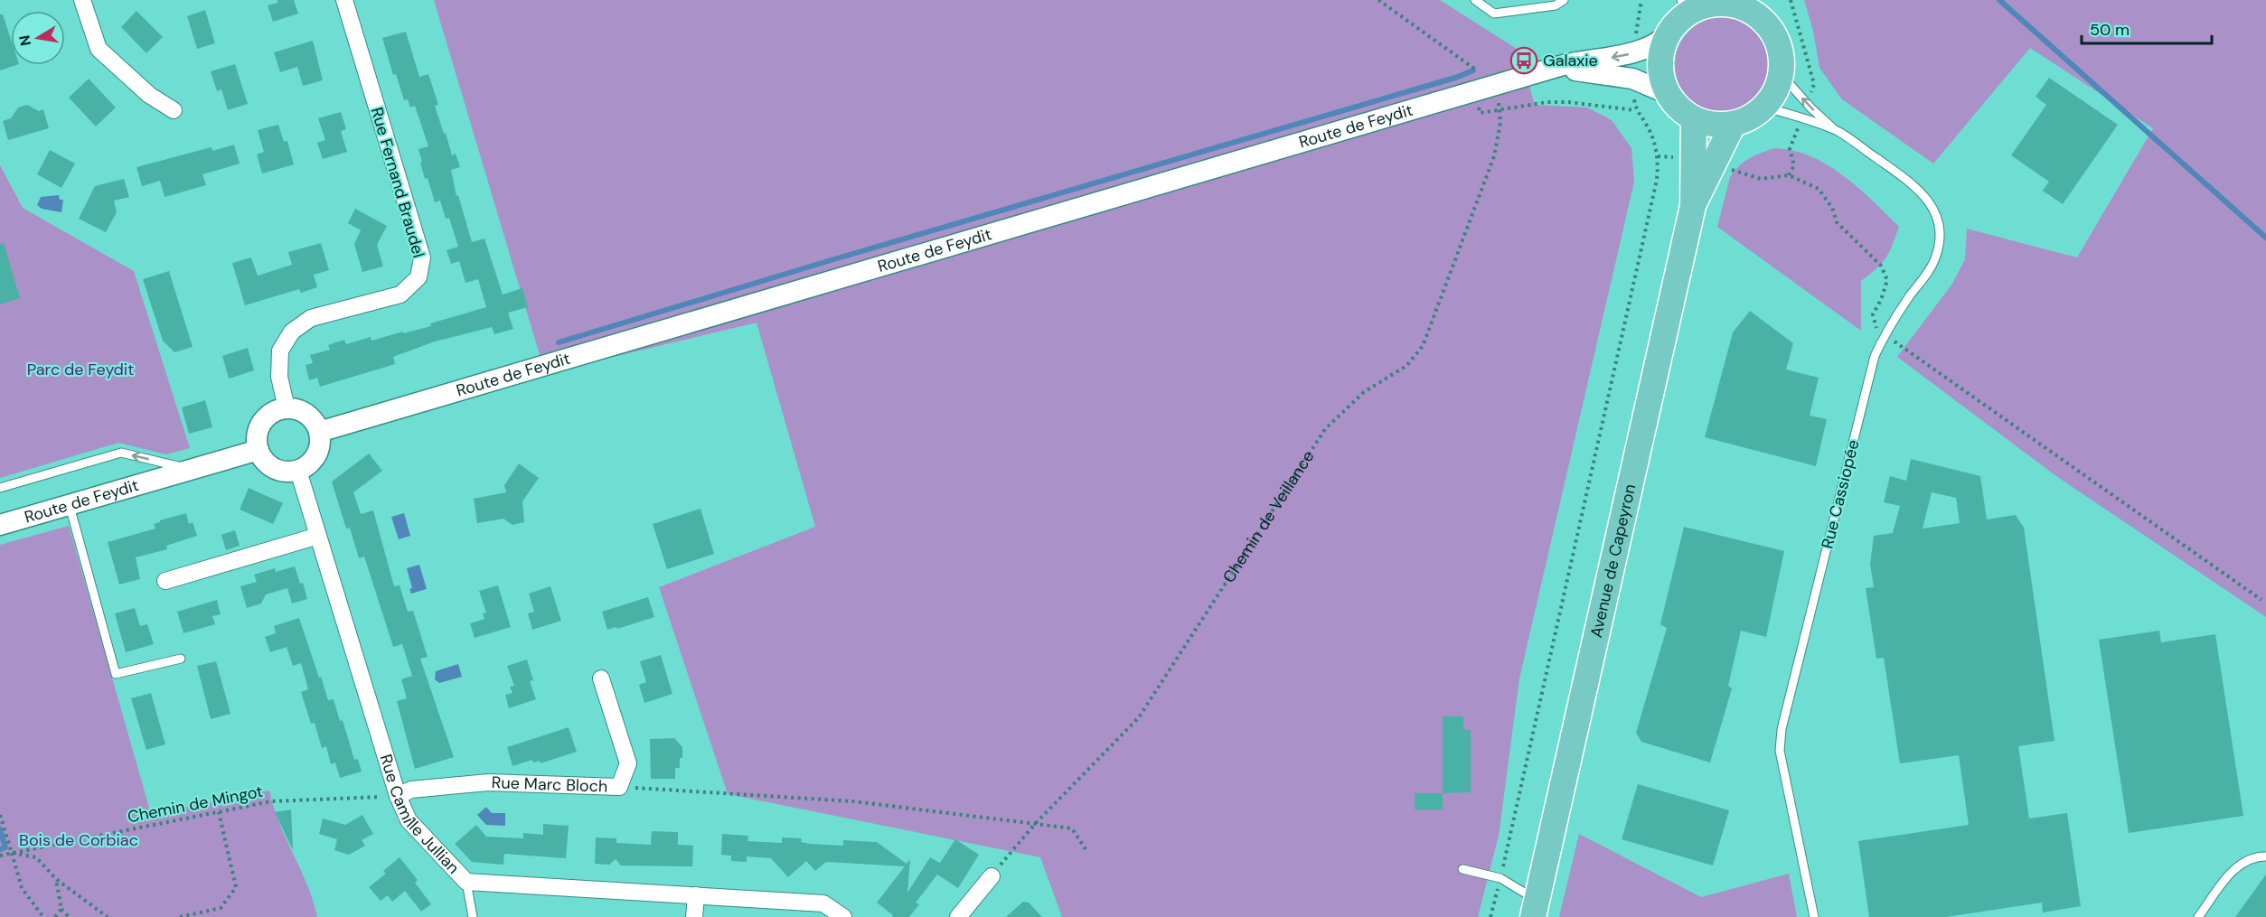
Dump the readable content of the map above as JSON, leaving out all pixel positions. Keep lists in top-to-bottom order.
{
  "streets": {
    "main road": ["Avenue de Capeyron"],
    "street": [
      "Route de Feydit",
      "Rue Fernand Braudel",
      "Rue Marc Bloch",
      "Rue Camille Jullian"
    ],
    "lane": ["Rue Cassiopée"],
    "path": ["Chemin de Veillance", "Chemin de Mingot"]
  },
  "crossings": [
    ["Route de Feydit", "Rue Fernand Braudel"],
    ["Route de Feydit", "Chemin de Veillance"],
    ["Route de Feydit", "Avenue de Capeyron"],
    ["Route de Feydit", "Rue Camille Jullian"],
    ["Rue Fernand Braudel", "Rue Camille Jullian"],
    ["Rue Marc Bloch", "Chemin de Mingot"],
    ["Rue Marc Bloch", "Rue Camille Jullian"],
    ["Chemin de Mingot", "Rue Camille Jullian"]
  ],
  "parks": ["Parc de Feydit", "Bois de Corbiac"],
  "places": {
    "bus stop": ["Galaxie"]
  },
  "scale_bar": "50 m",
  "north": "left"
}
